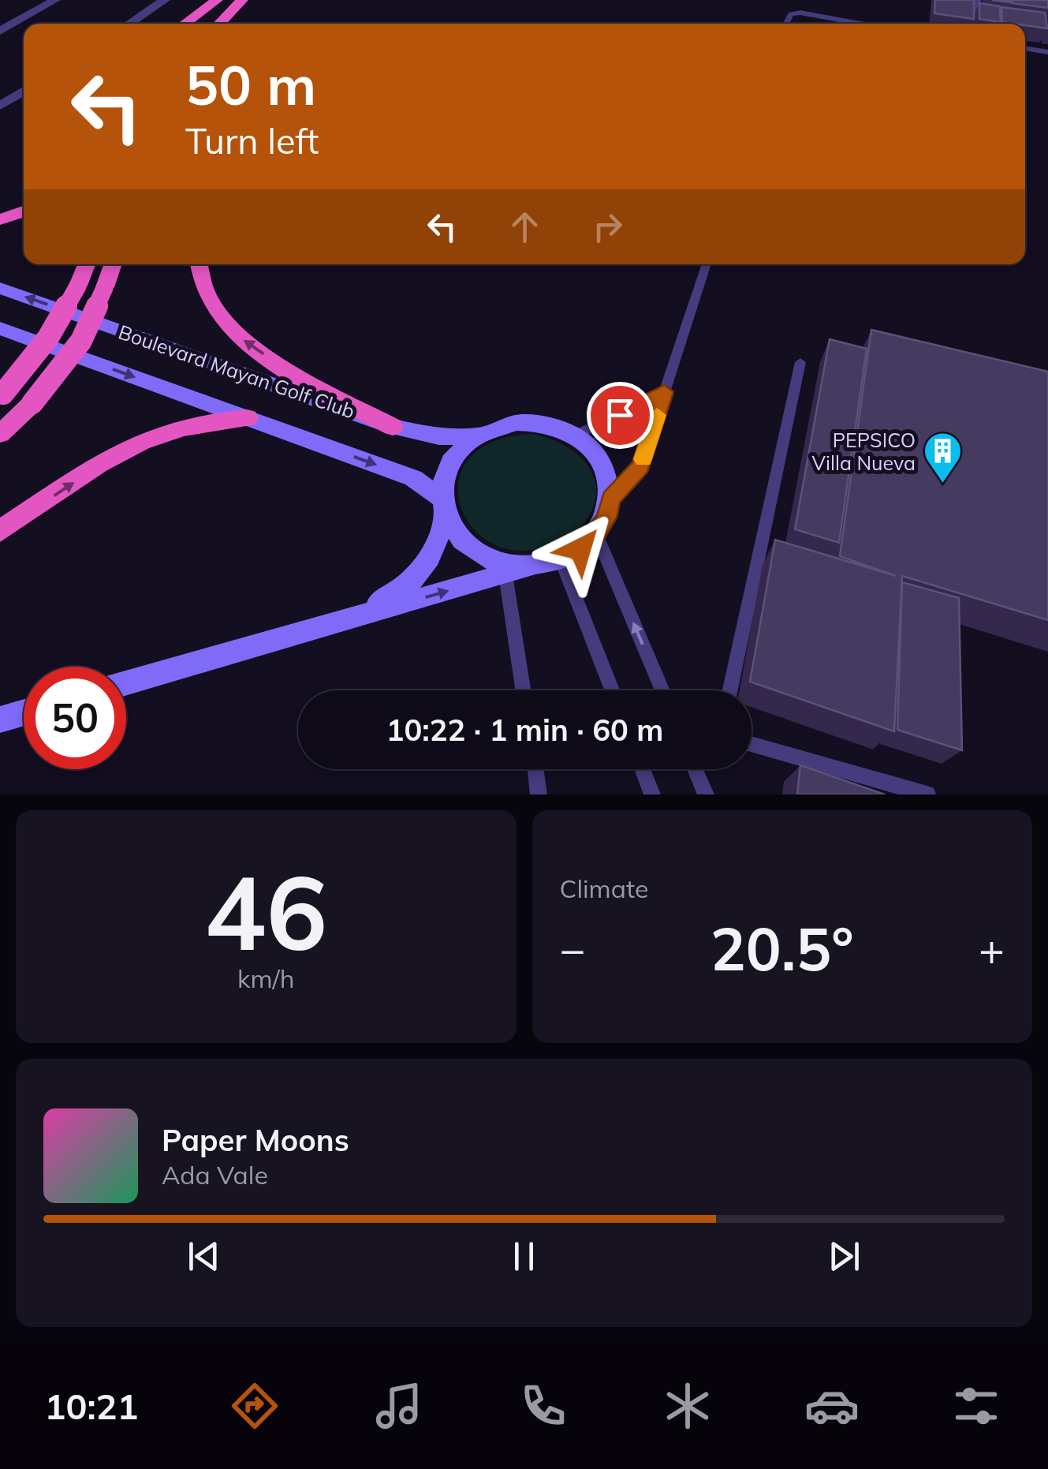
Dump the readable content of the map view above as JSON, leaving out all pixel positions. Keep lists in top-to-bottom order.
{
  "streets": {
    "main road": ["Boulevard Mayan Golf Club"]
  },
  "places": {
    "building": ["PEPSICO Villa Nueva"]
  },
  "page": {
    "turn": ["50 m", "Turn left"],
    "limit": "50",
    "trip": "10:22 · 1 min · 60 m",
    "tile": [
      ["46", "km/h"],
      "Climate"
    ],
    "heat": ["−", "20.5°", "+"],
    "song": ["Paper Moons", "Ada Vale"],
    "tabs": "10:21"
  }
}
